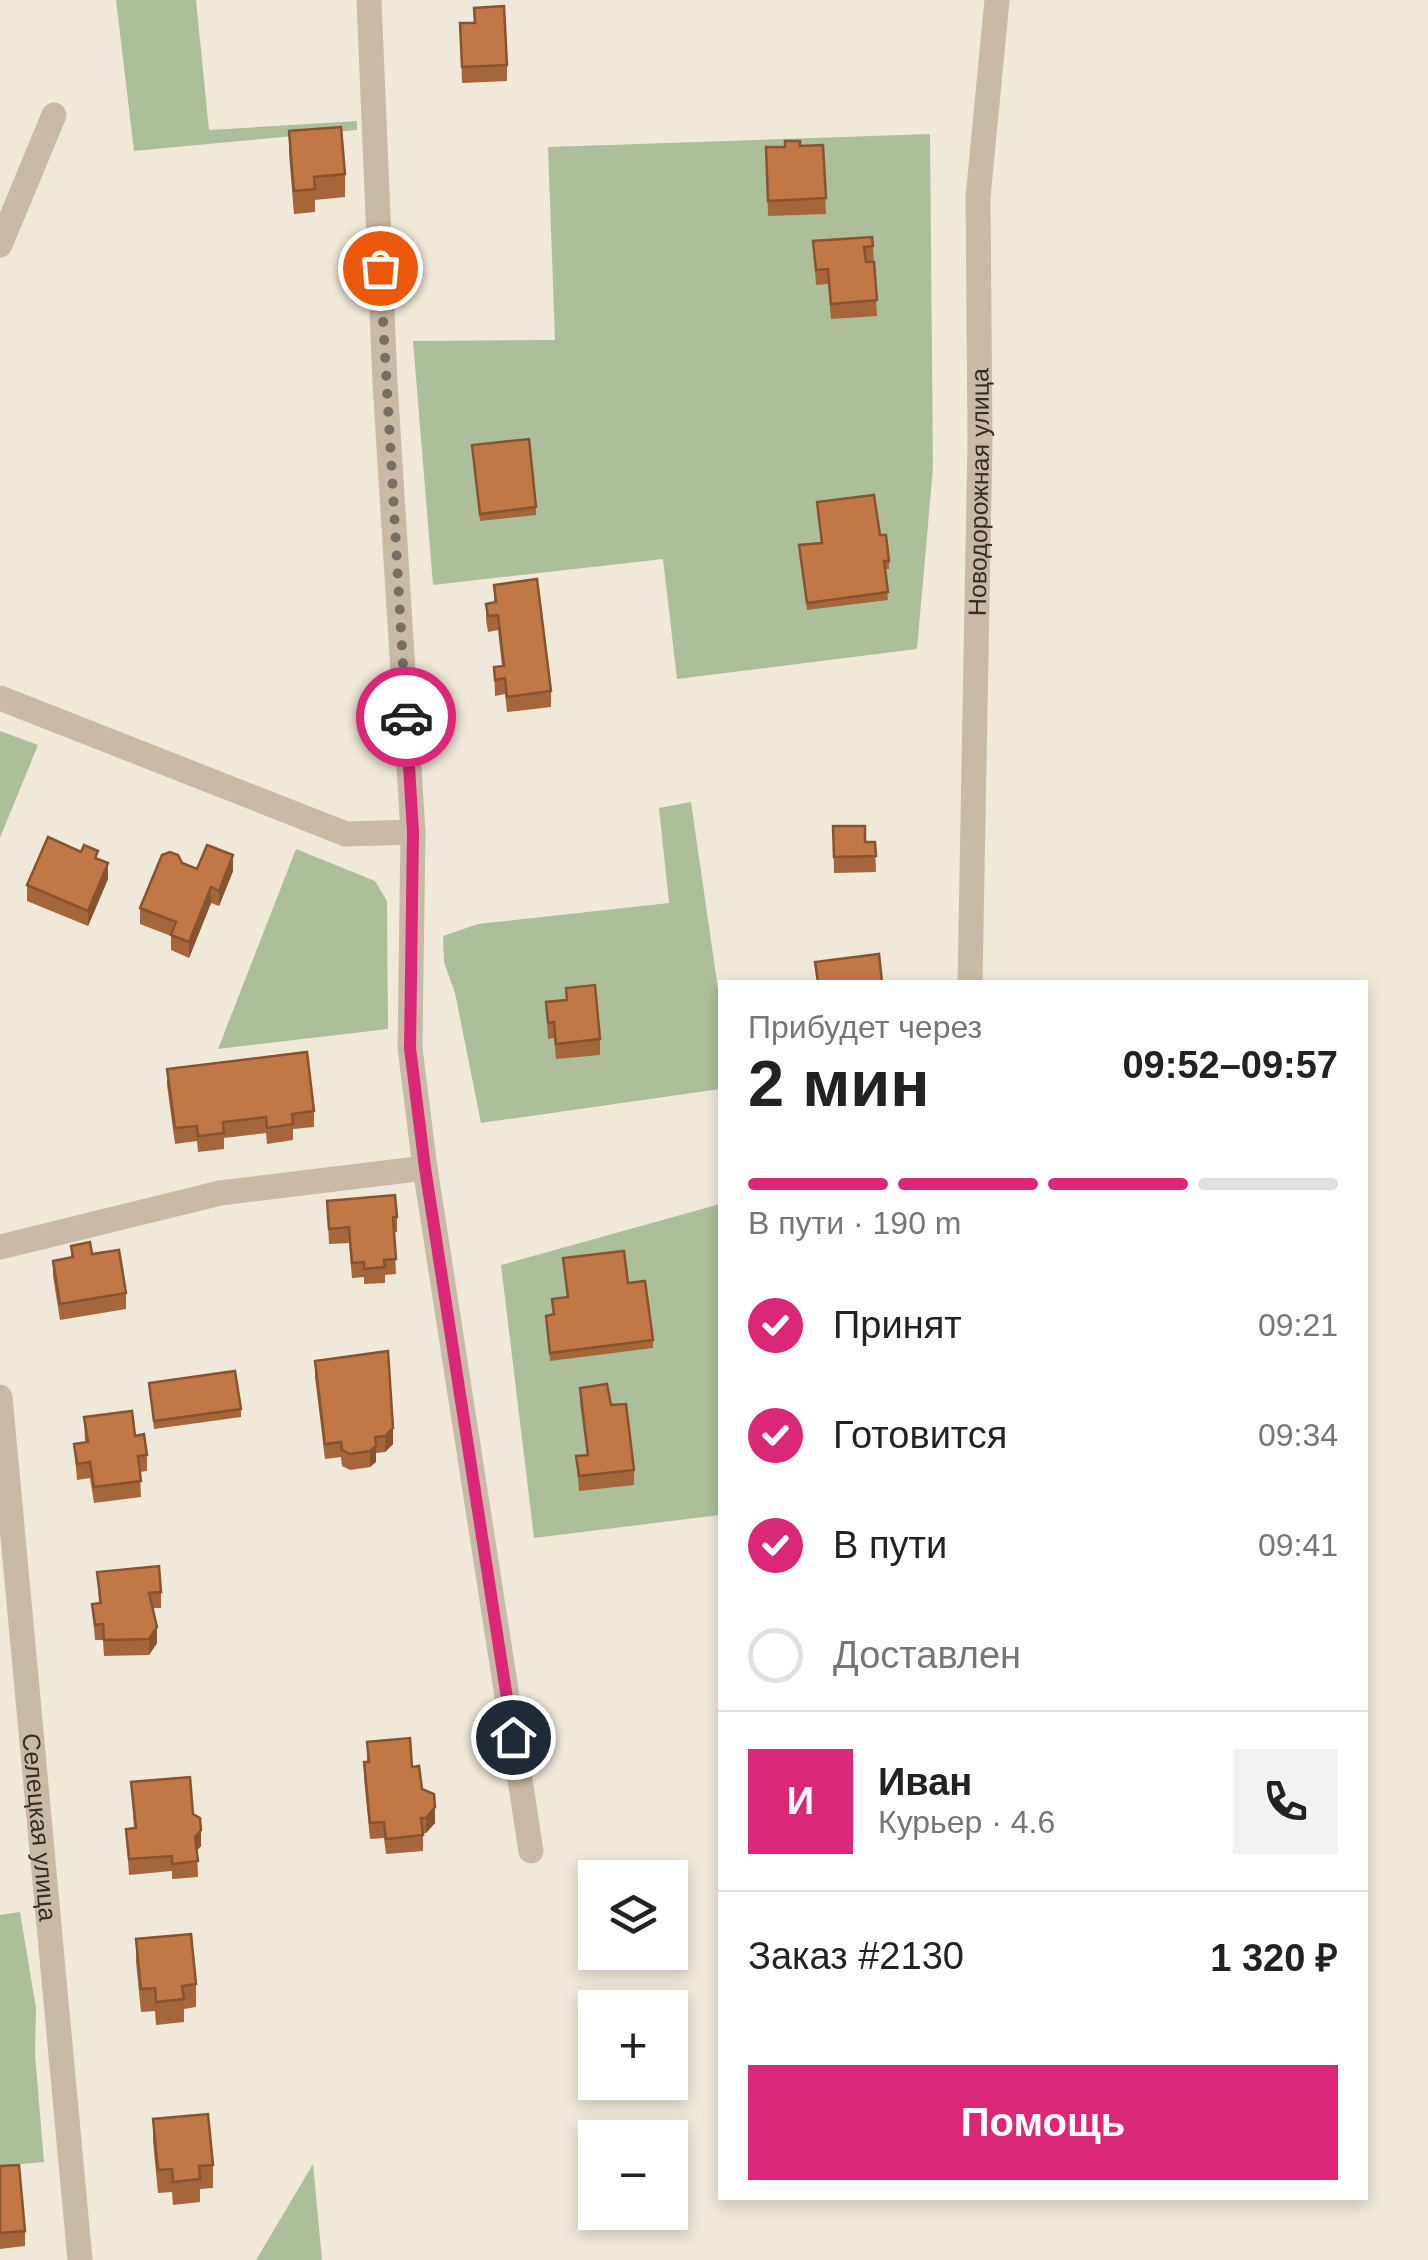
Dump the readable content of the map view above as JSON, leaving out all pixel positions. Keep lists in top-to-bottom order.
{
  "streets": {
    "street": ["Новодорожная улица", "Селецкая улица"]
  },
  "page": {
    "heading": ["2 мин", "Прибудет через", "09:52–09:57"],
    "panel": [
      "Иван",
      "Курьер · 4.6",
      "Заказ #2130",
      "1 320 ₽"
    ],
    "bar": "В пути · 190 m",
    "list": [
      ["Принят", "09:21"],
      ["Готовится", "09:34"],
      ["В пути", "09:41"],
      "Доставлен"
    ],
    "round": "И",
    "map_buttons": ["+", "−"],
    "buttons": "Помощь"
  }
}
